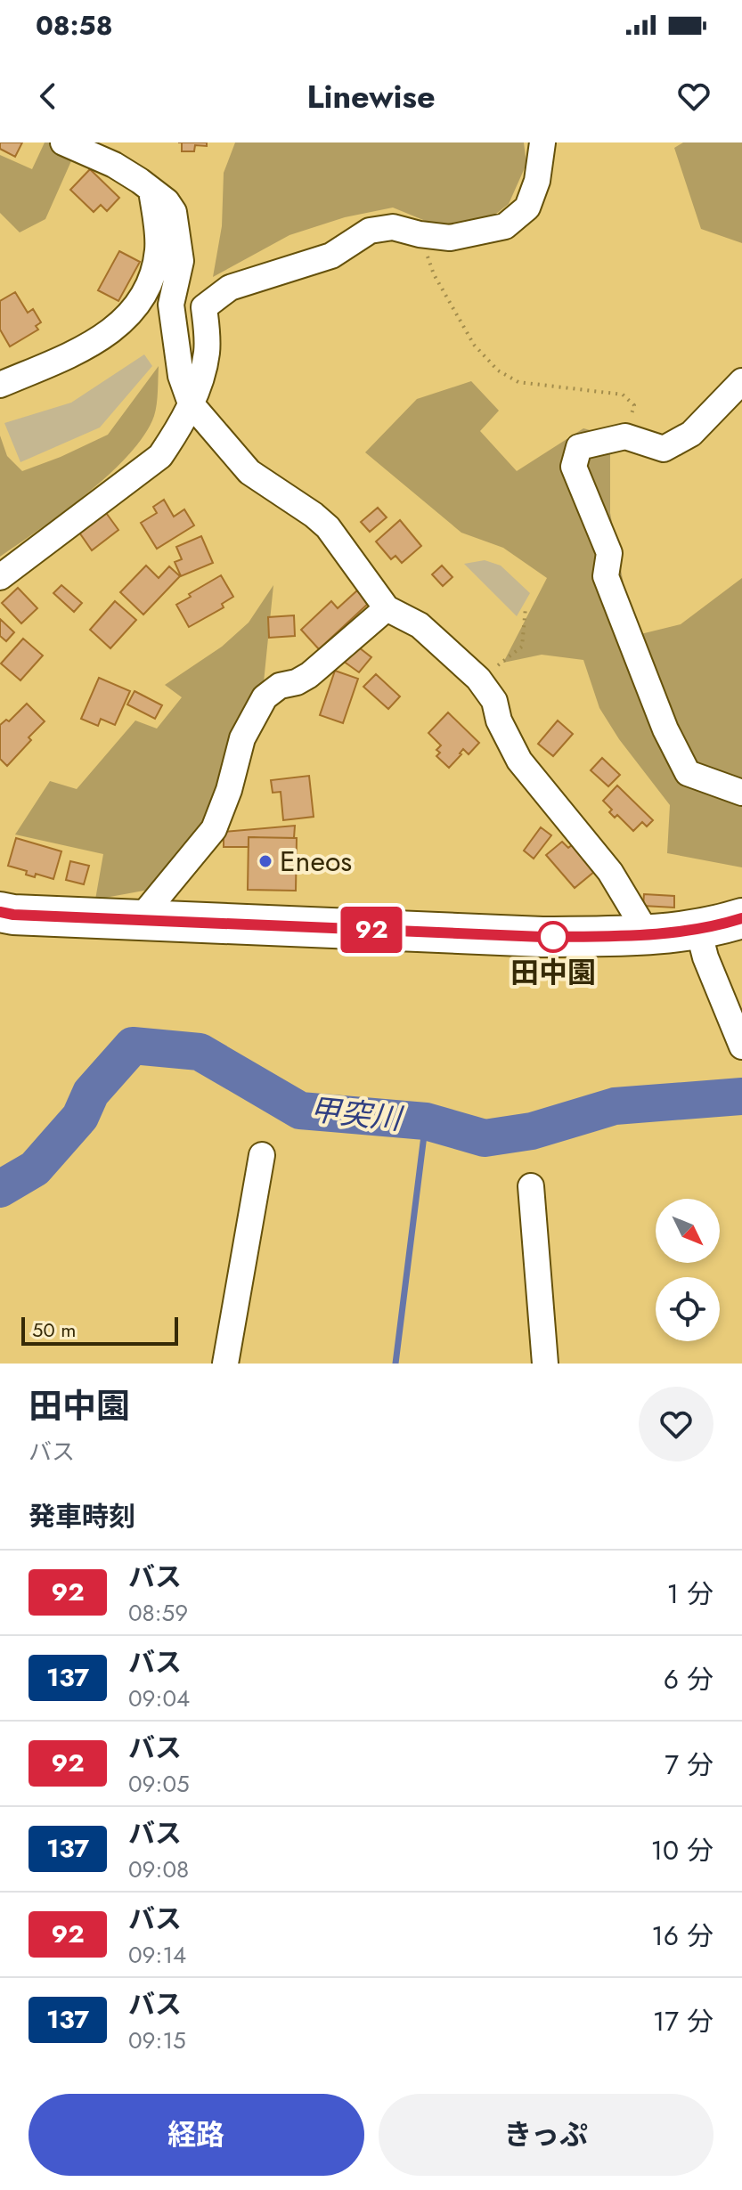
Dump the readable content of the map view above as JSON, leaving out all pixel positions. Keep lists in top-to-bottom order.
{
  "water": ["甲突川"],
  "places": ["Eneos", "田中園"],
  "lines": ["bus line 92"],
  "scale_bar": "50 m",
  "north": "bottom right",
  "page": {
    "status": "08:58",
    "header": "Linewise",
    "on_map": "92",
    "scale": "50 m",
    "heading": [
      ["田中園", "バス"],
      "発車時刻"
    ],
    "list": [
      {
        "mark": "92",
        "name": "バス",
        "note": "08:59",
        "value": "1 分"
      },
      {
        "mark": "137",
        "name": "バス",
        "note": "09:04",
        "value": "6 分"
      },
      {
        "mark": "92",
        "name": "バス",
        "note": "09:05",
        "value": "7 分"
      },
      {
        "mark": "137",
        "name": "バス",
        "note": "09:08",
        "value": "10 分"
      },
      {
        "mark": "92",
        "name": "バス",
        "note": "09:14",
        "value": "16 分"
      },
      {
        "mark": "137",
        "name": "バス",
        "note": "09:15",
        "value": "17 分"
      }
    ],
    "buttons": ["経路", "きっぷ"]
  }
}
